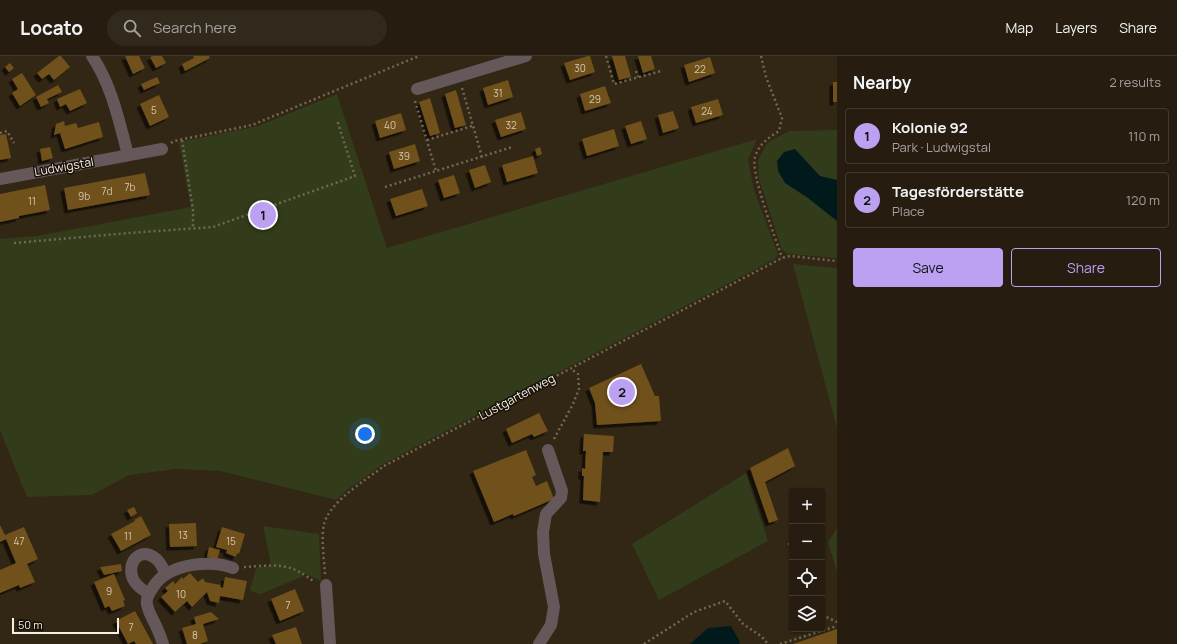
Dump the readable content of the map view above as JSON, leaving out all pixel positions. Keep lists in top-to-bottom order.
{
  "streets": {
    "street": ["Ludwigstal"],
    "path": ["Lustgartenweg"]
  },
  "house_numbers": [
    "30",
    "22",
    "31",
    "29",
    "5",
    "24",
    "40",
    "32",
    "39",
    "7b",
    "7d",
    "9b",
    "11",
    "13",
    "11",
    "47",
    "15",
    "9",
    "10",
    "7",
    "7",
    "8"
  ],
  "scale_bar": "50 m",
  "page": {
    "header": "Locato",
    "search": "Search here",
    "nav": ["Map", "Layers", "Share"],
    "heading": ["Nearby", "2 results"],
    "list": [
      {
        "mark": "1",
        "name": "Kolonie 92",
        "note": "Park · Ludwigstal",
        "value": "110 m"
      },
      {
        "mark": "2",
        "name": "Tagesförderstätte",
        "note": "Place",
        "value": "120 m"
      }
    ],
    "pins": ["1", "2"],
    "buttons": ["Save", "Share"],
    "map_buttons": ["+", "−"],
    "scale": "50 m"
  }
}
